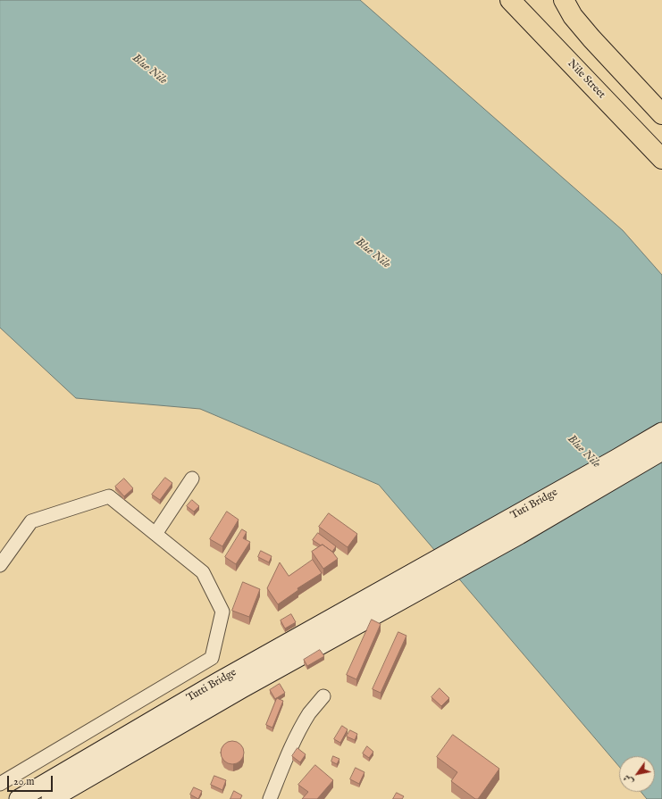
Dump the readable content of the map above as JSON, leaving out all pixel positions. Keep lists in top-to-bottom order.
{
  "streets": {
    "main road": ["Nile Street"],
    "street": ["Tuti Bridge"]
  },
  "water": ["Blue Nile"],
  "scale_bar": "20 m",
  "north": "bottom left"
}
